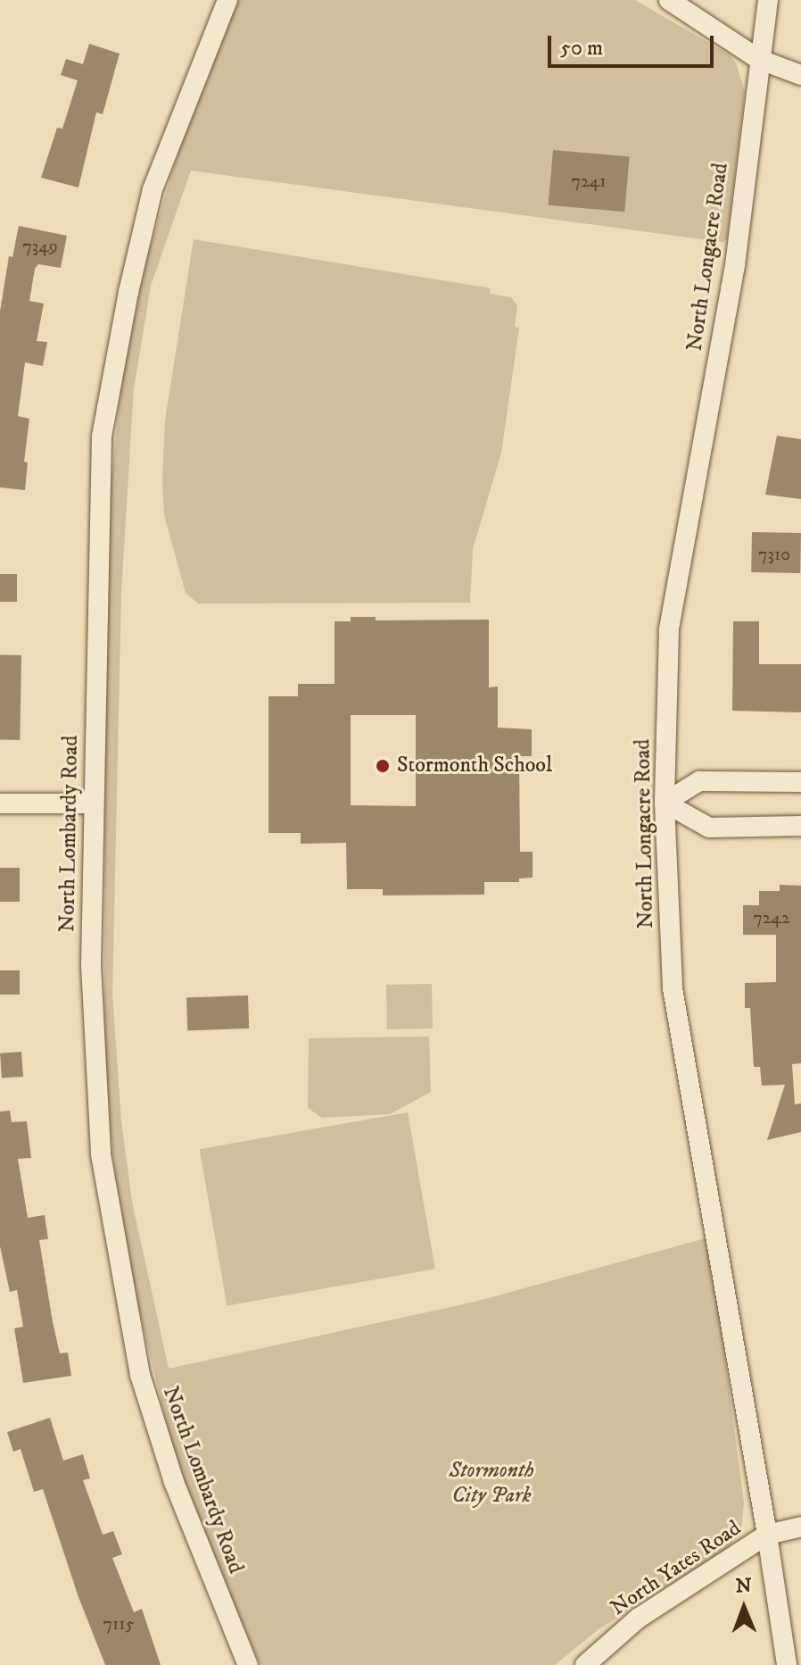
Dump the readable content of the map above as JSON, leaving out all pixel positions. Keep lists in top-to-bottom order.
{
  "streets": {
    "street": ["North Longacre Road", "North Lombardy Road", "North Yates Road"]
  },
  "crossings": [
    ["North Longacre Road", "North Yates Road"]
  ],
  "parks": ["Stormonth City Park"],
  "places": ["Stormonth School"],
  "house_numbers": [
    "7241",
    "7349",
    "7310",
    "7242",
    "7115"
  ],
  "scale_bar": "50 m",
  "north": "top"
}
